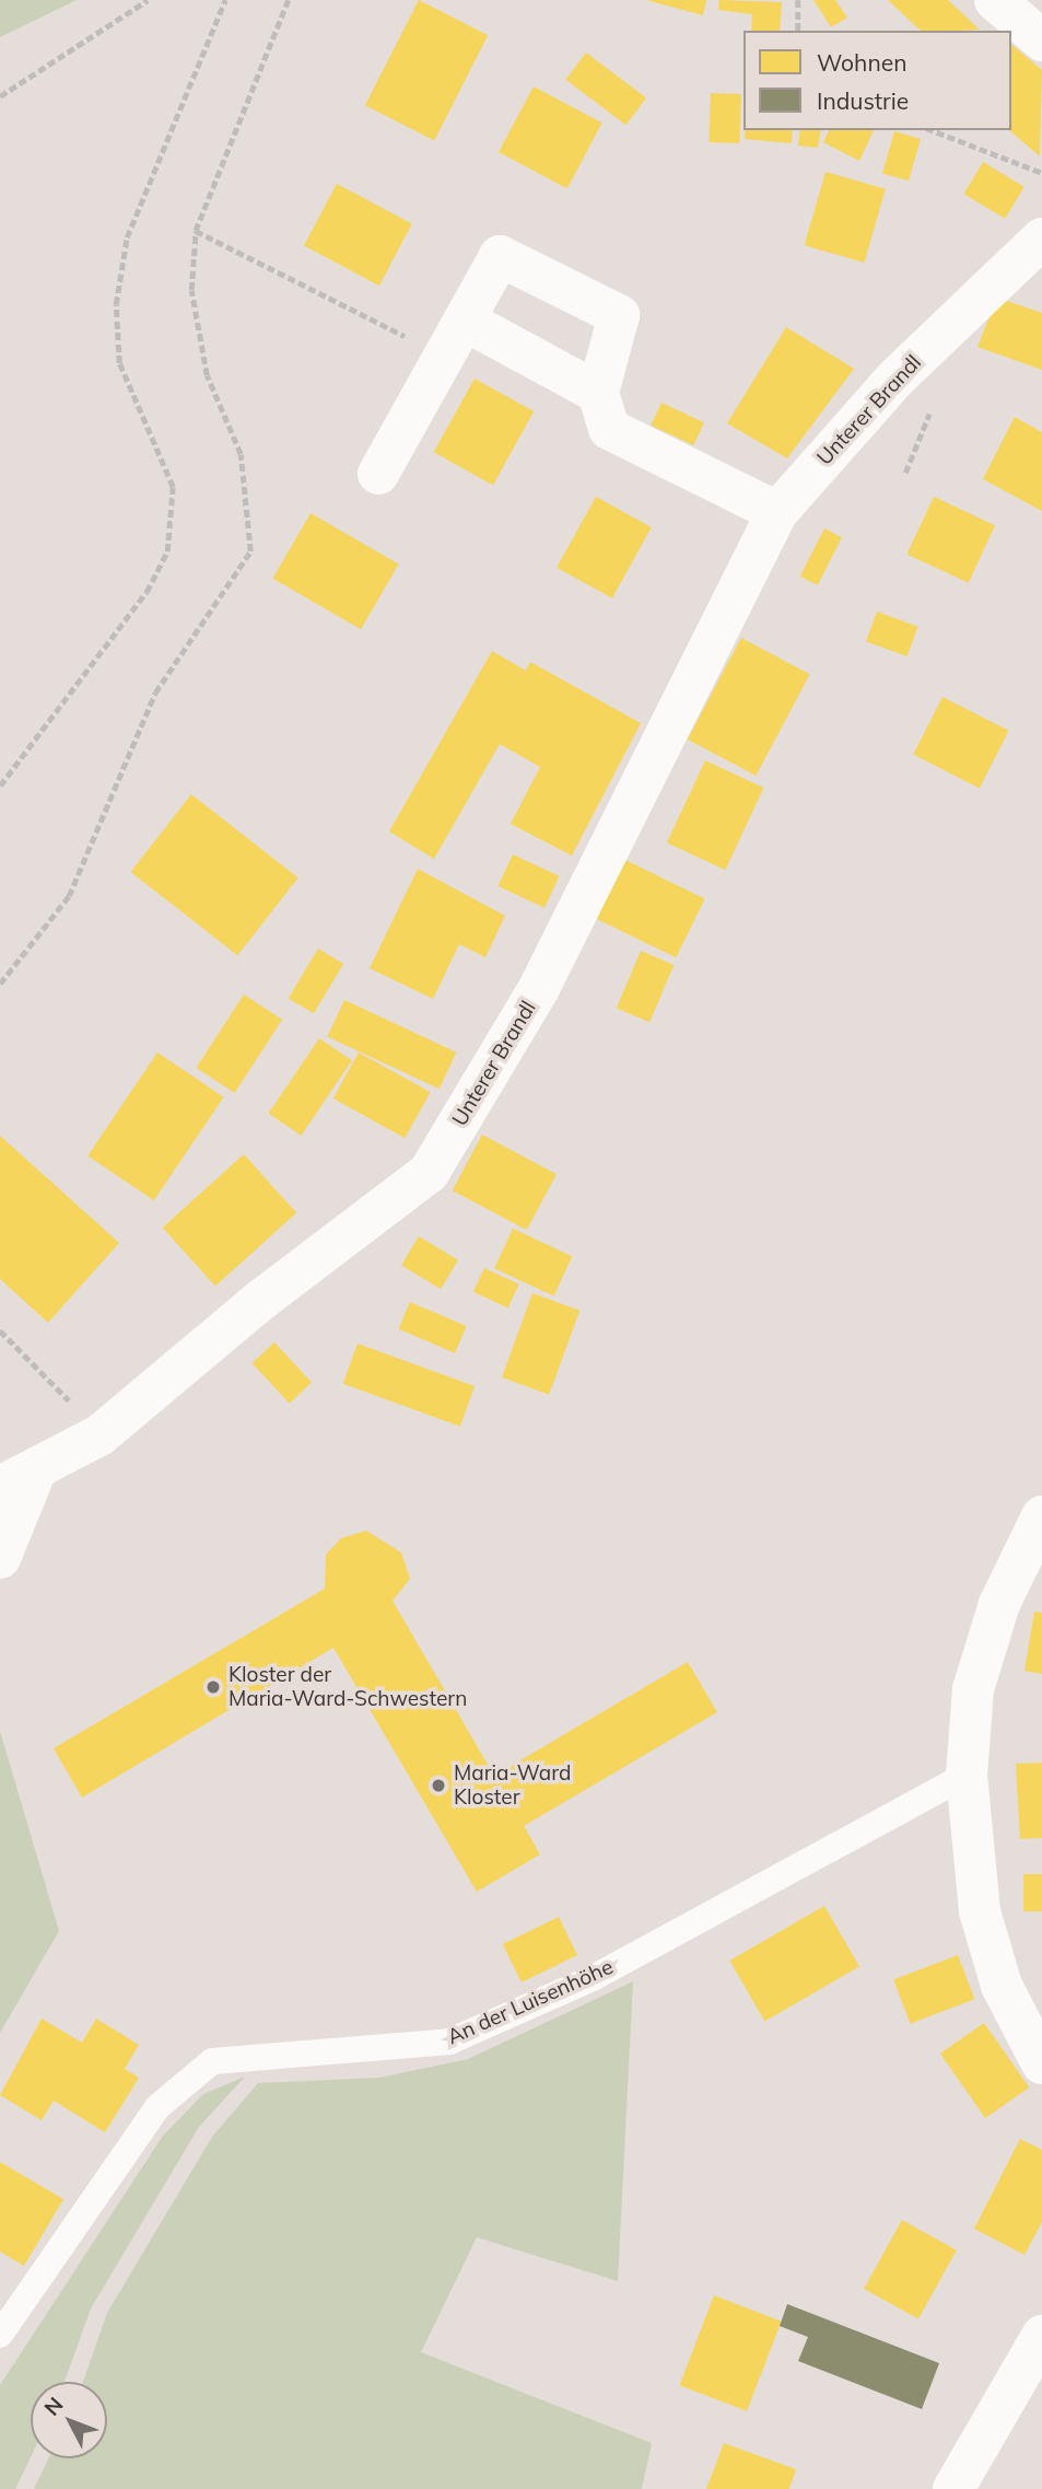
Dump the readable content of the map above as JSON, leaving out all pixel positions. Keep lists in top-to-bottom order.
{
  "streets": {
    "street": ["Unterer Brandl"],
    "lane": ["An der Luisenhöhe"]
  },
  "places": ["Kloster der Maria-Ward-Schwestern", "Maria-Ward Kloster"],
  "legend": ["Wohnen", "Industrie"],
  "north": "top left"
}
